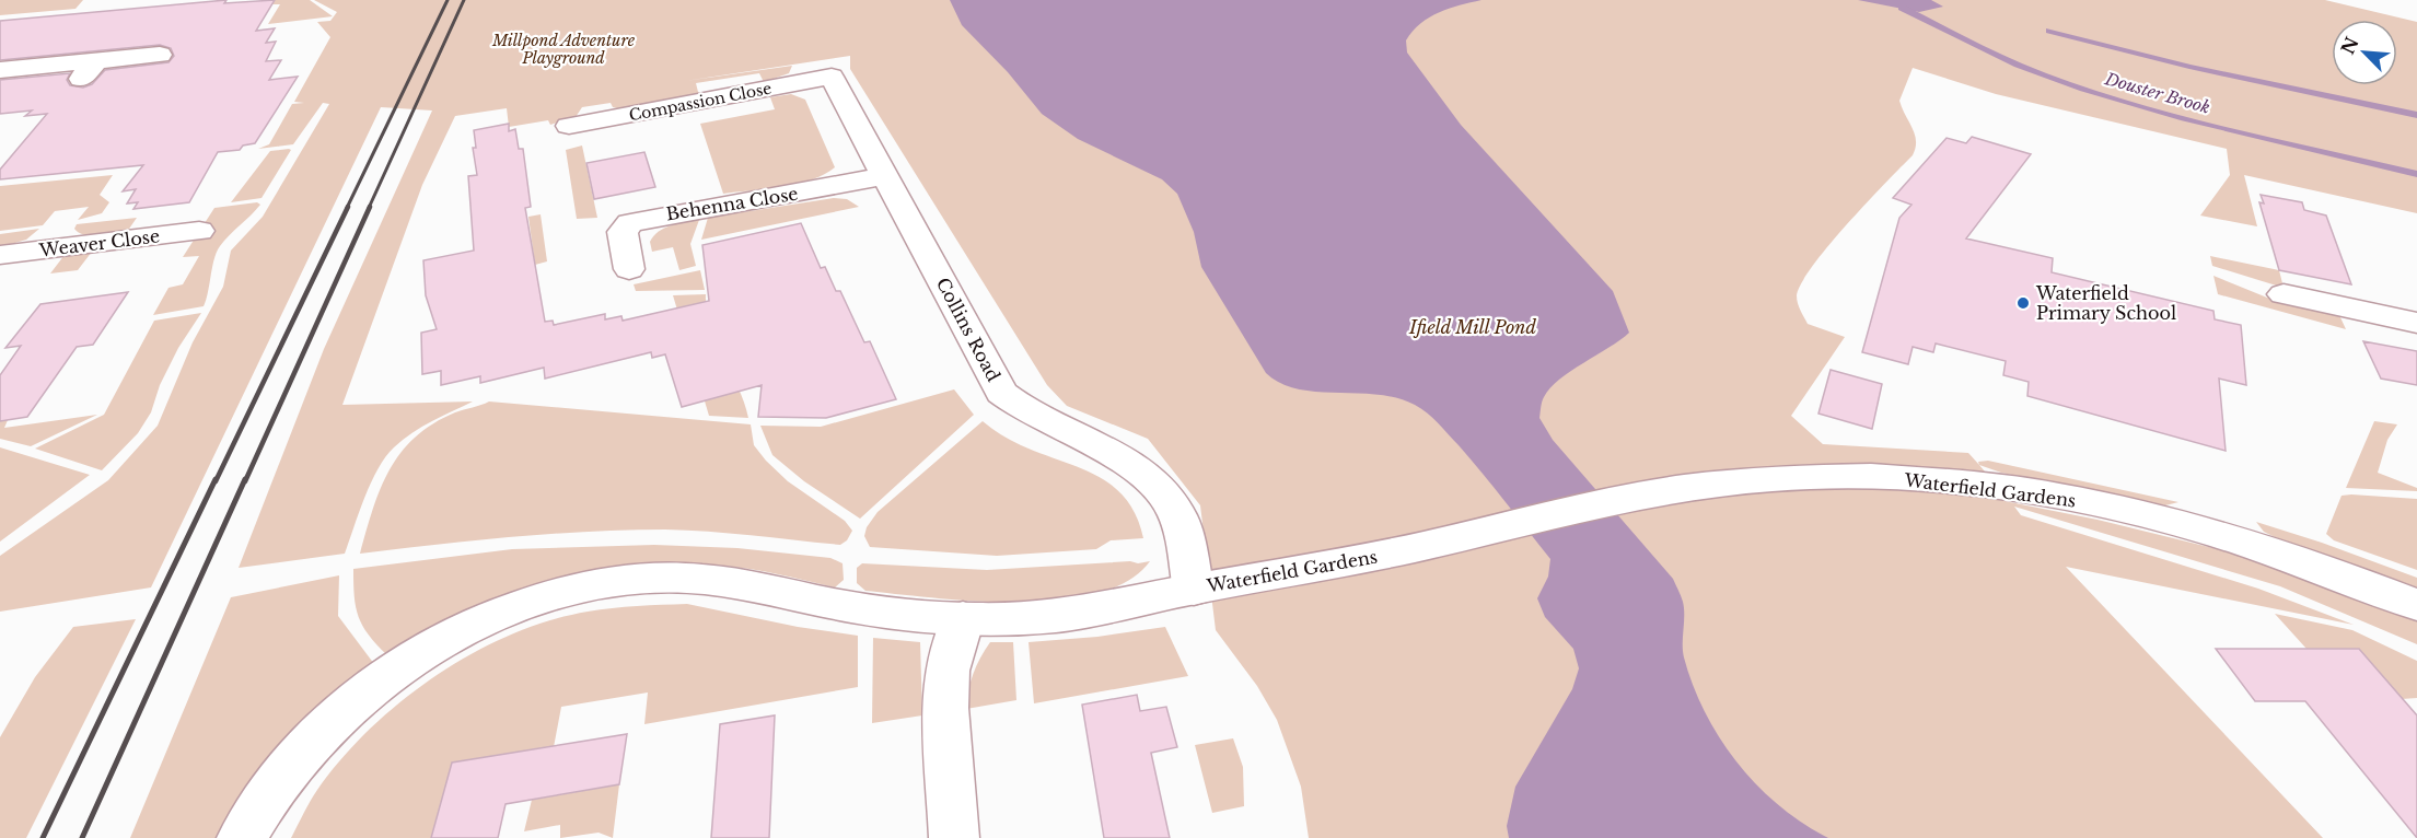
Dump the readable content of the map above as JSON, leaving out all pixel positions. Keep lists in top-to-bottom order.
{
  "streets": {
    "street": [
      "Compassion Close",
      "Behenna Close",
      "Weaver Close",
      "Collins Road",
      "Waterfield Gardens"
    ]
  },
  "crossings": [
    ["Compassion Close", "Collins Road"],
    ["Behenna Close", "Collins Road"],
    ["Collins Road", "Waterfield Gardens"]
  ],
  "water": ["Douster Brook"],
  "parks": ["Millpond Adventure Playground", "Ifield Mill Pond"],
  "places": ["Waterfield Primary School"],
  "north": "top left"
}
